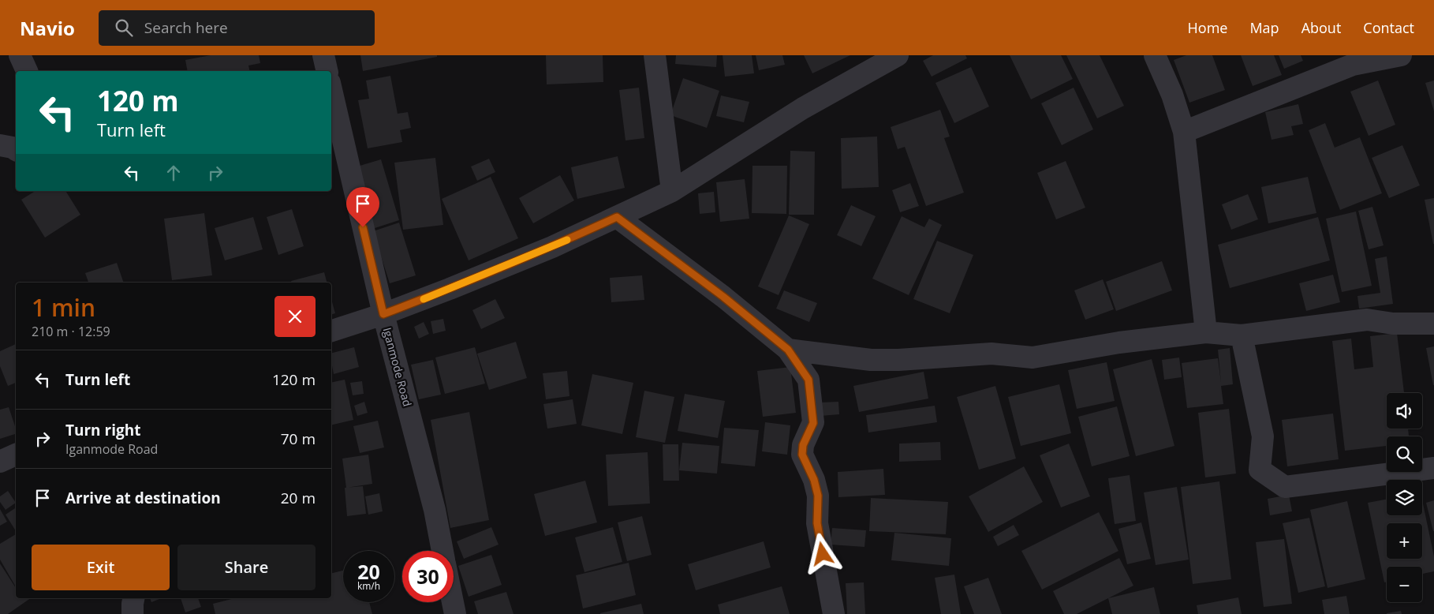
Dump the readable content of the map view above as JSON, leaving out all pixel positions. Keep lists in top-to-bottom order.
{
  "streets": {
    "street": ["Iganmode Road"]
  },
  "page": {
    "header": "Navio",
    "search": "Search here",
    "nav": [
      "Home",
      "Map",
      "About",
      "Contact"
    ],
    "turn": ["120 m", "Turn left"],
    "heading": ["1 min", "210 m · 12:59"],
    "list": [
      {
        "name": "Turn left",
        "value": "120 m"
      },
      {
        "name": "Turn right",
        "note": "Iganmode Road",
        "value": "70 m"
      },
      {
        "name": "Arrive at destination",
        "value": "20 m"
      }
    ],
    "map_buttons": ["+", "−"],
    "buttons": ["Exit", "Share"],
    "speed": "20 km/h",
    "limit": "30"
  }
}
